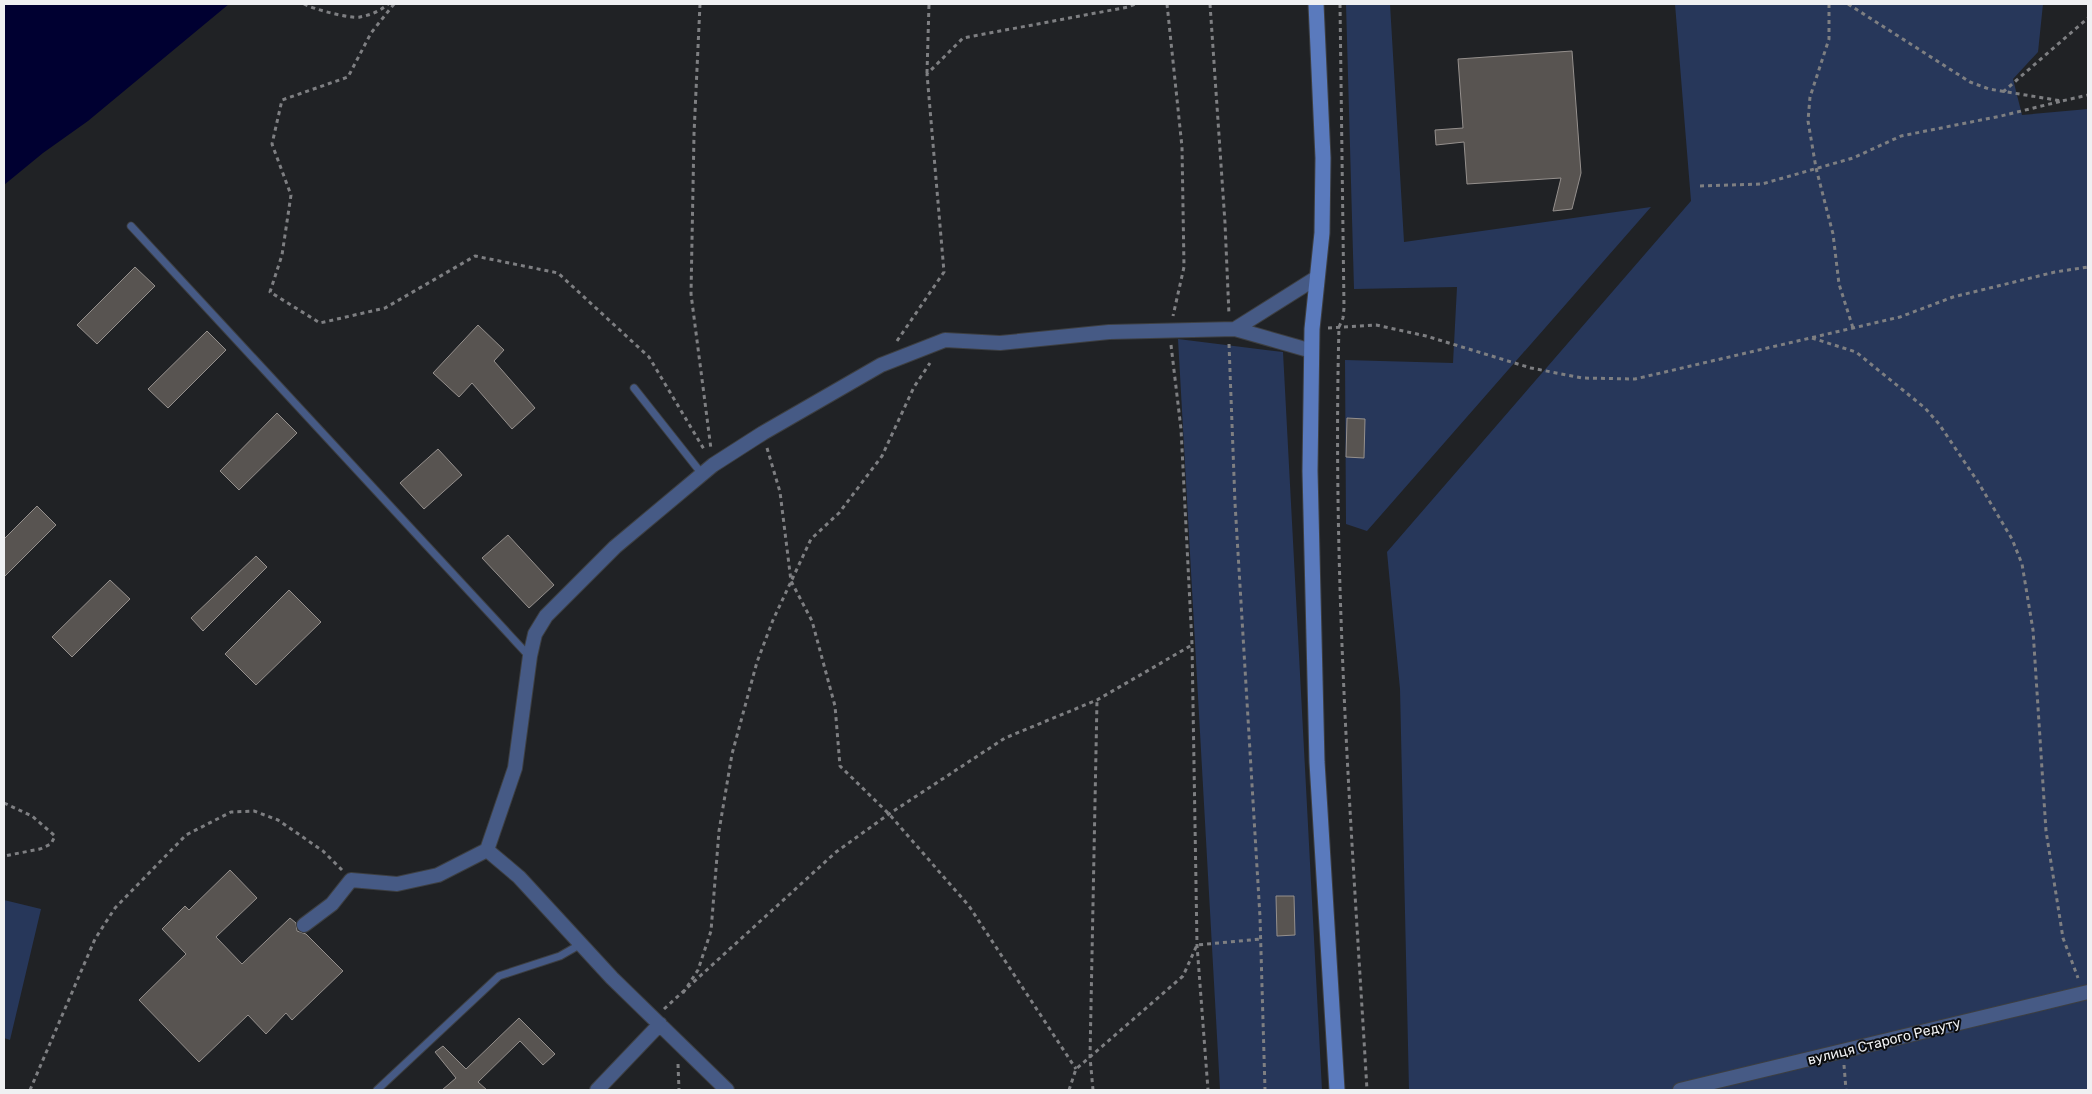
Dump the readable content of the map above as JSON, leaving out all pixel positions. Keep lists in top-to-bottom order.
{
  "streets": {
    "street": ["вулиця Старого Редуту"]
  }
}
